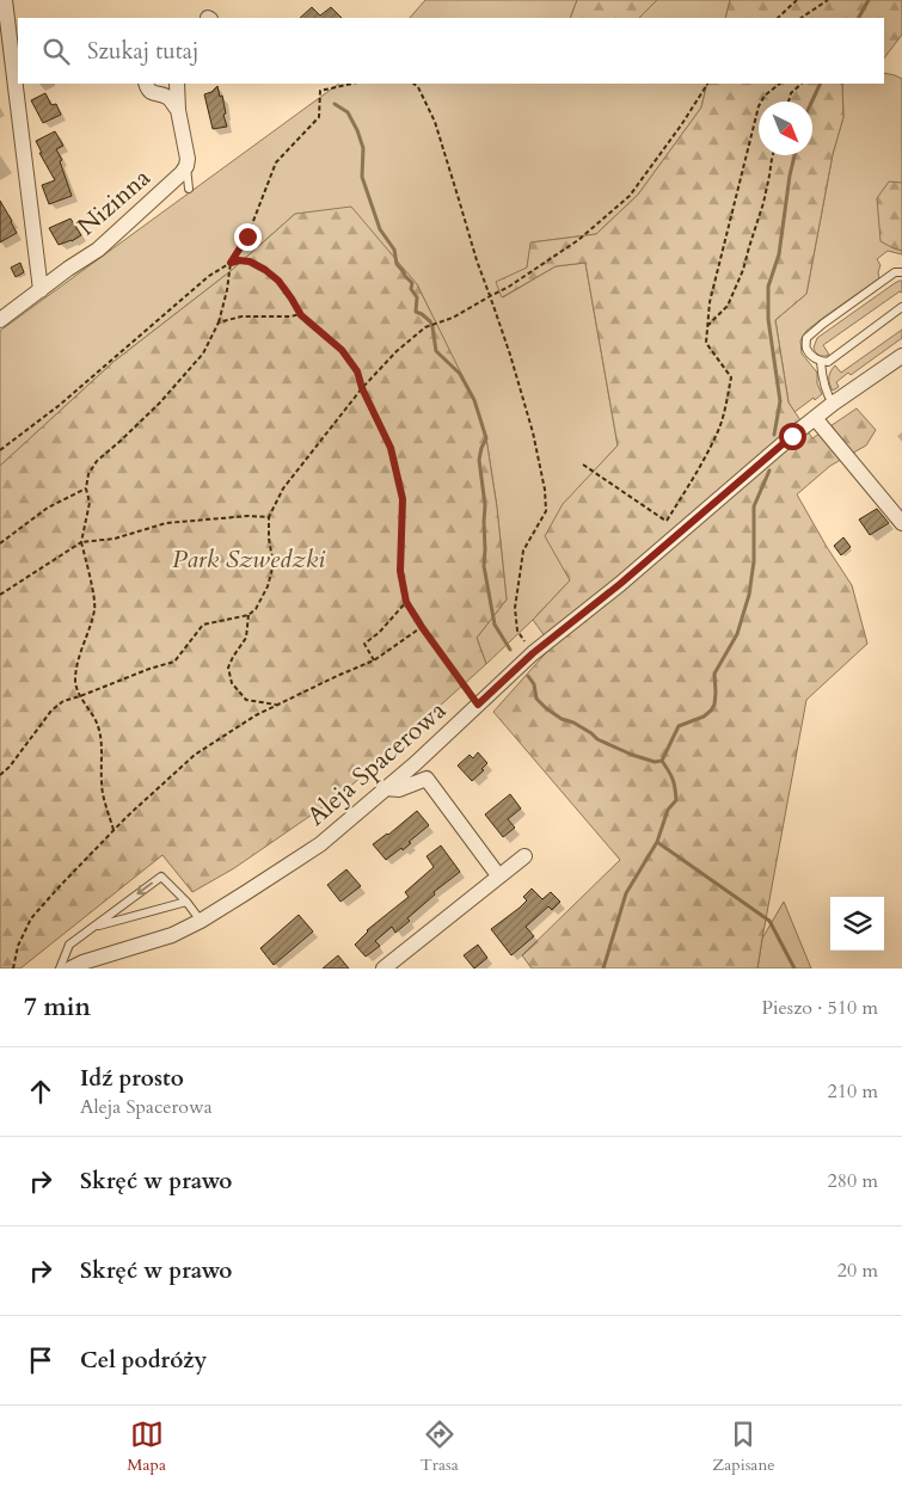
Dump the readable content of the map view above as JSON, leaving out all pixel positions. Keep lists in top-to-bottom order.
{
  "streets": {
    "street": ["Nizinna", "Aleja Spacerowa"]
  },
  "parks": ["Park Szwedzki"],
  "north": "bottom right",
  "page": {
    "search": "Szukaj tutaj",
    "heading": ["7 min", "Pieszo · 510 m"],
    "list": [
      ["Idź prosto", "Aleja Spacerowa", "210 m"],
      ["Skręć w prawo", "280 m"],
      ["Skręć w prawo", "20 m"],
      "Cel podróży"
    ],
    "nav": ["Mapa", "Trasa", "Zapisane"]
  }
}
